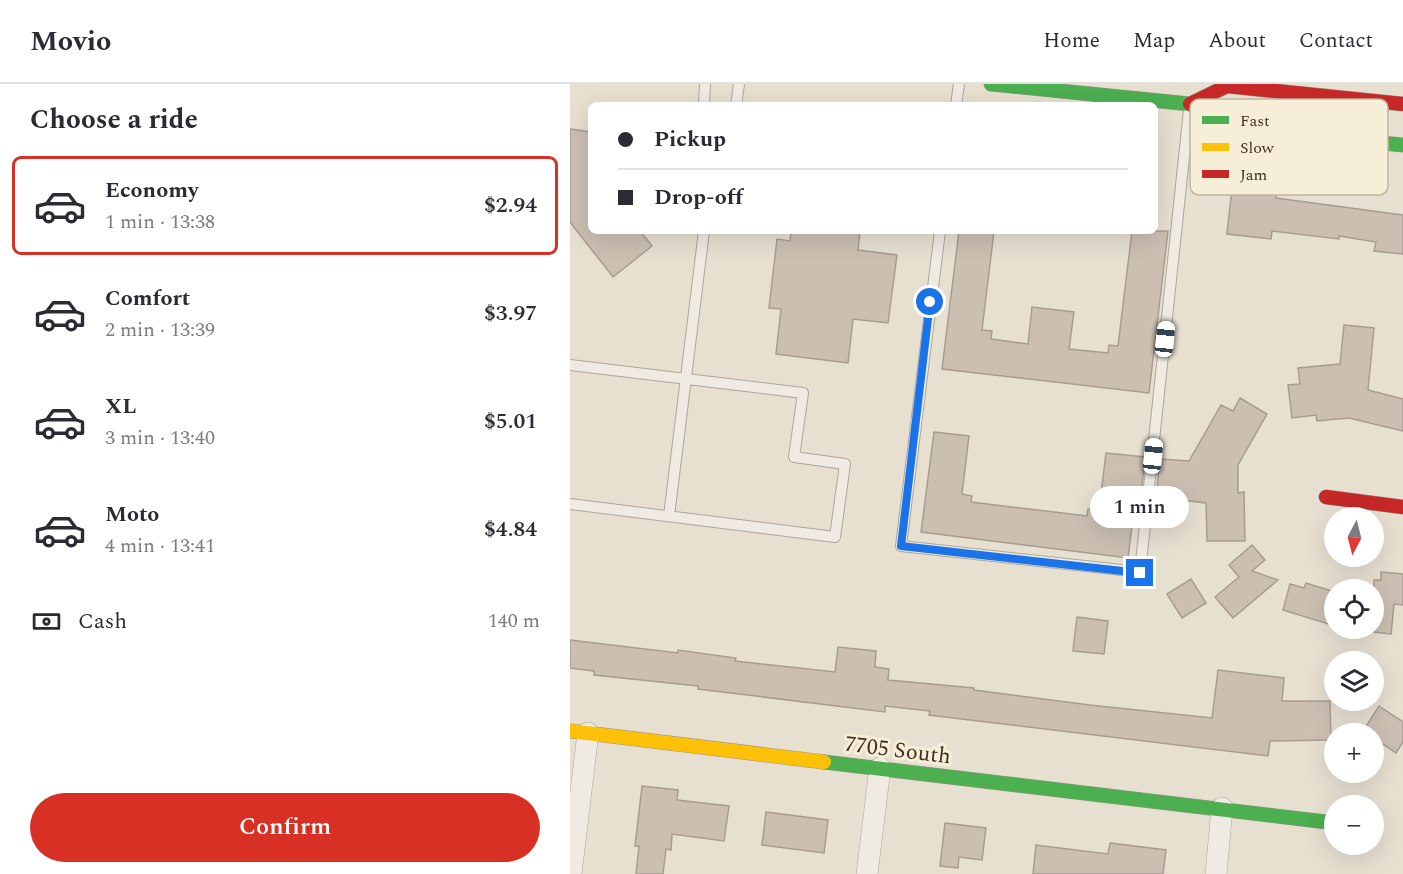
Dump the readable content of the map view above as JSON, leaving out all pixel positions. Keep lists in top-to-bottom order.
{
  "streets": {
    "street": ["7705 South"]
  },
  "legend": ["Fast", "Slow", "Jam"],
  "north": "bottom",
  "page": {
    "header": "Movio",
    "nav": [
      "Home",
      "Map",
      "About",
      "Contact"
    ],
    "heading": "Choose a ride",
    "banner": ["Pickup", "Drop-off"],
    "list": [
      {
        "name": "Economy",
        "note": "1 min · 13:38",
        "value": "$2.94"
      },
      {
        "name": "Comfort",
        "note": "2 min · 13:39",
        "value": "$3.97"
      },
      {
        "name": "XL",
        "note": "3 min · 13:40",
        "value": "$5.01"
      },
      {
        "name": "Moto",
        "note": "4 min · 13:41",
        "value": "$4.84"
      }
    ],
    "bubble": "1 min",
    "map_buttons": ["+", "−"],
    "pay": ["Cash", "140 m"],
    "buttons": "Confirm"
  }
}
